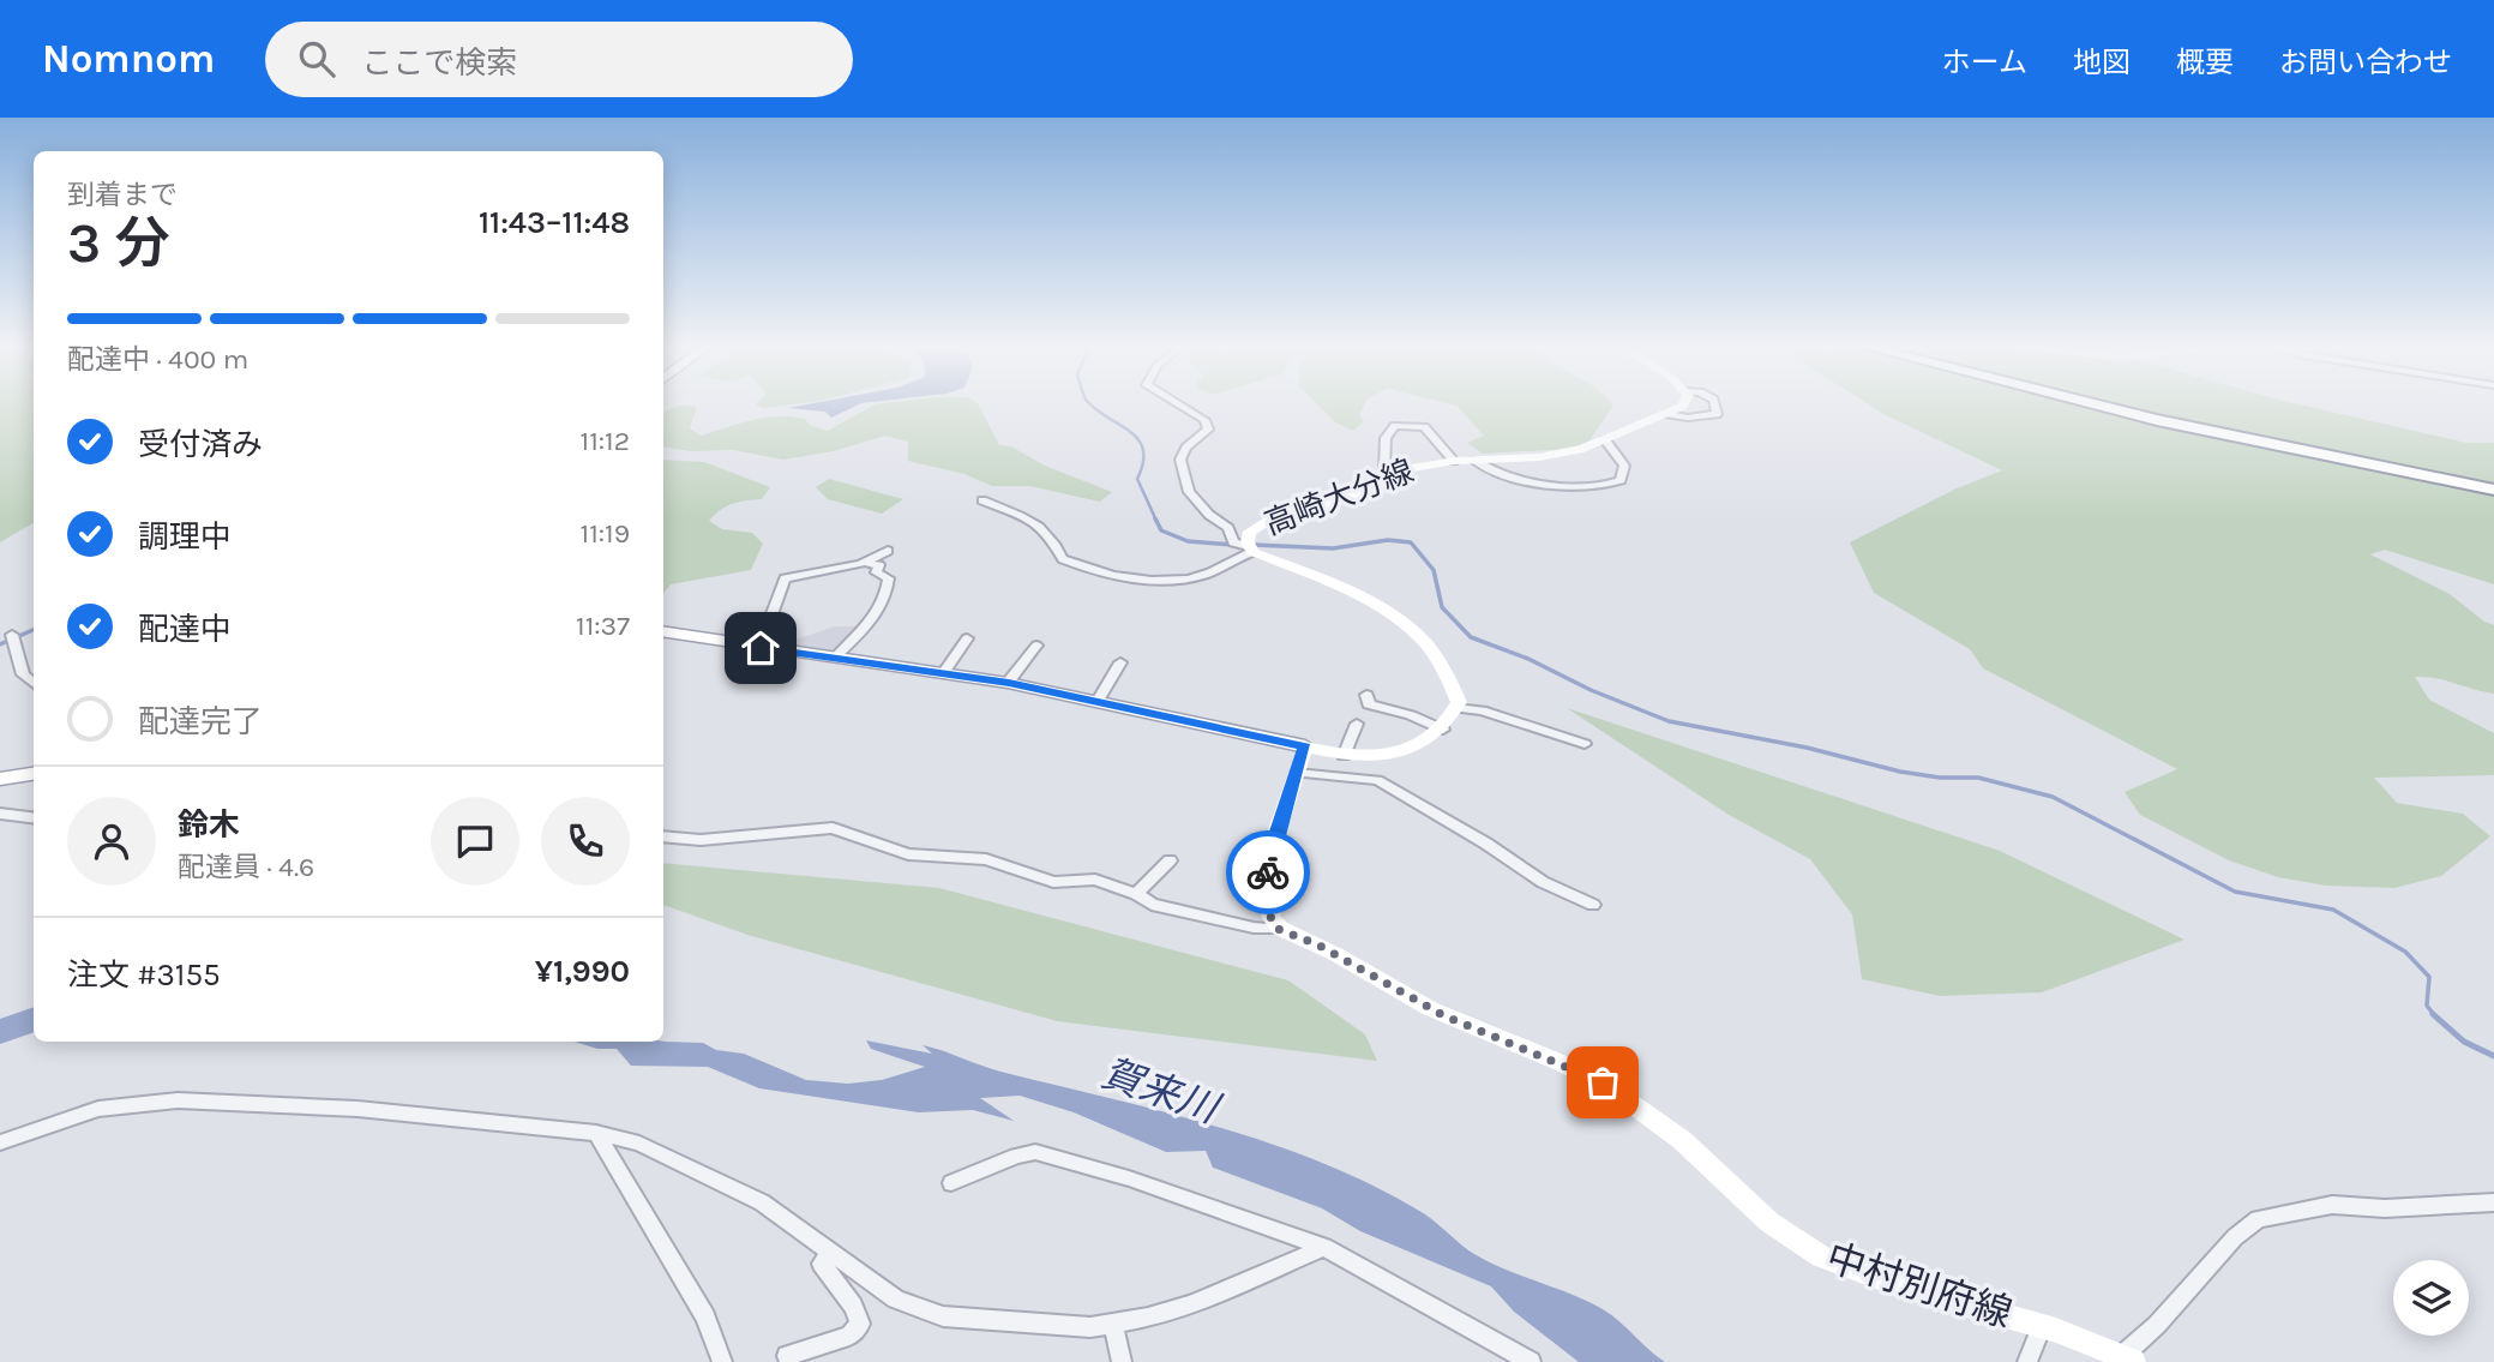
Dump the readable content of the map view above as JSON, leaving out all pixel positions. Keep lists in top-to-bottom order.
{
  "streets": {
    "main road": ["高崎大分線", "中村別府線"]
  },
  "water": ["賀来川"],
  "page": {
    "header": "Nomnom",
    "search": "ここで検索",
    "nav": [
      "ホーム",
      "地図",
      "概要",
      "お問い合わせ"
    ],
    "heading": ["3 分", "到着まで", "11:43–11:48"],
    "panel": [
      "鈴木",
      "配達員 · 4.6",
      "注文 #3155",
      "¥1,990"
    ],
    "bar": "配達中 · 400 m",
    "list": [
      ["受付済み", "11:12"],
      ["調理中", "11:19"],
      ["配達中", "11:37"],
      "配達完了"
    ]
  }
}
